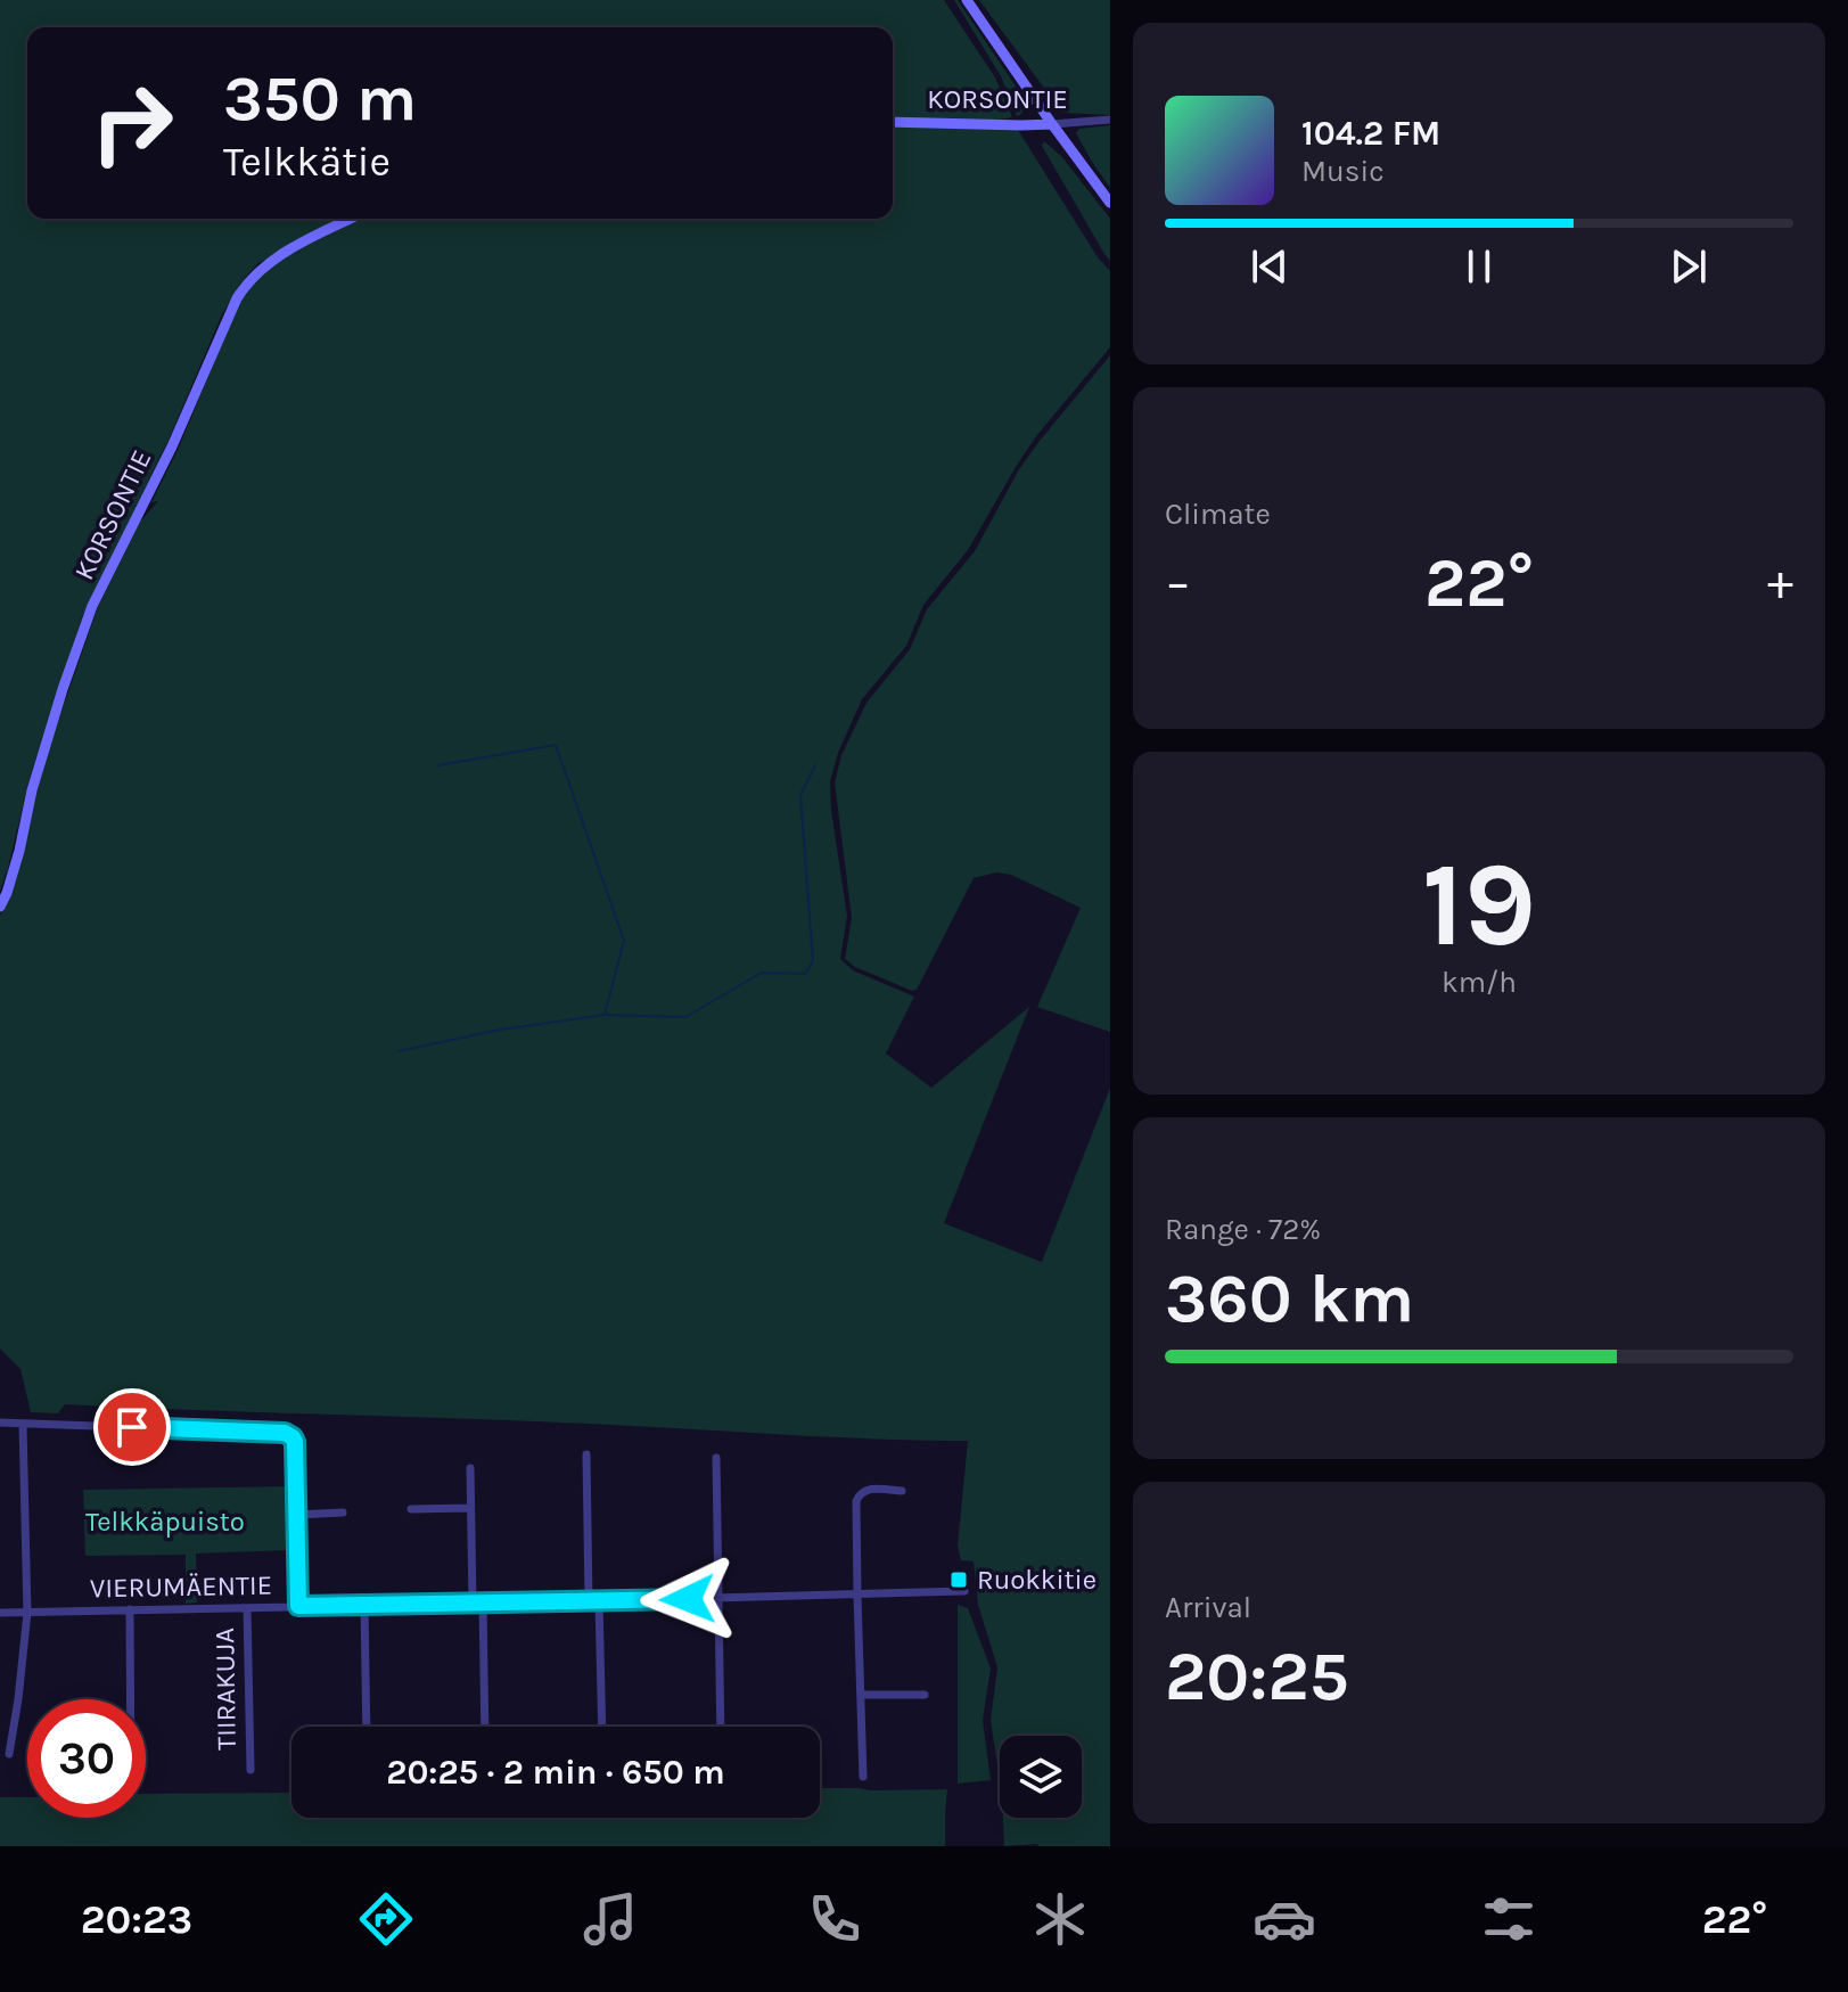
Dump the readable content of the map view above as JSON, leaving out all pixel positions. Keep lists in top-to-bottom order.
{
  "streets": {
    "main road": ["KORSONTIE"],
    "street": ["VIERUMÄENTIE", "TIIRAKUJA"]
  },
  "crossings": [
    ["VIERUMÄENTIE", "TIIRAKUJA"]
  ],
  "parks": ["Telkkäpuisto"],
  "places": {
    "transit": ["Ruokkitie"]
  },
  "page": {
    "turn": ["350 m", "Telkkätie"],
    "song": ["104.2 FM", "Music"],
    "tile": [
      "Climate",
      ["19", "km/h"],
      ["Range · 72%", "360 km"],
      ["Arrival", "20:25"]
    ],
    "heat": ["−", "22°", "+"],
    "limit": "30",
    "trip": "20:25 · 2 min · 650 m",
    "tabs": ["20:23", "22°"]
  }
}
